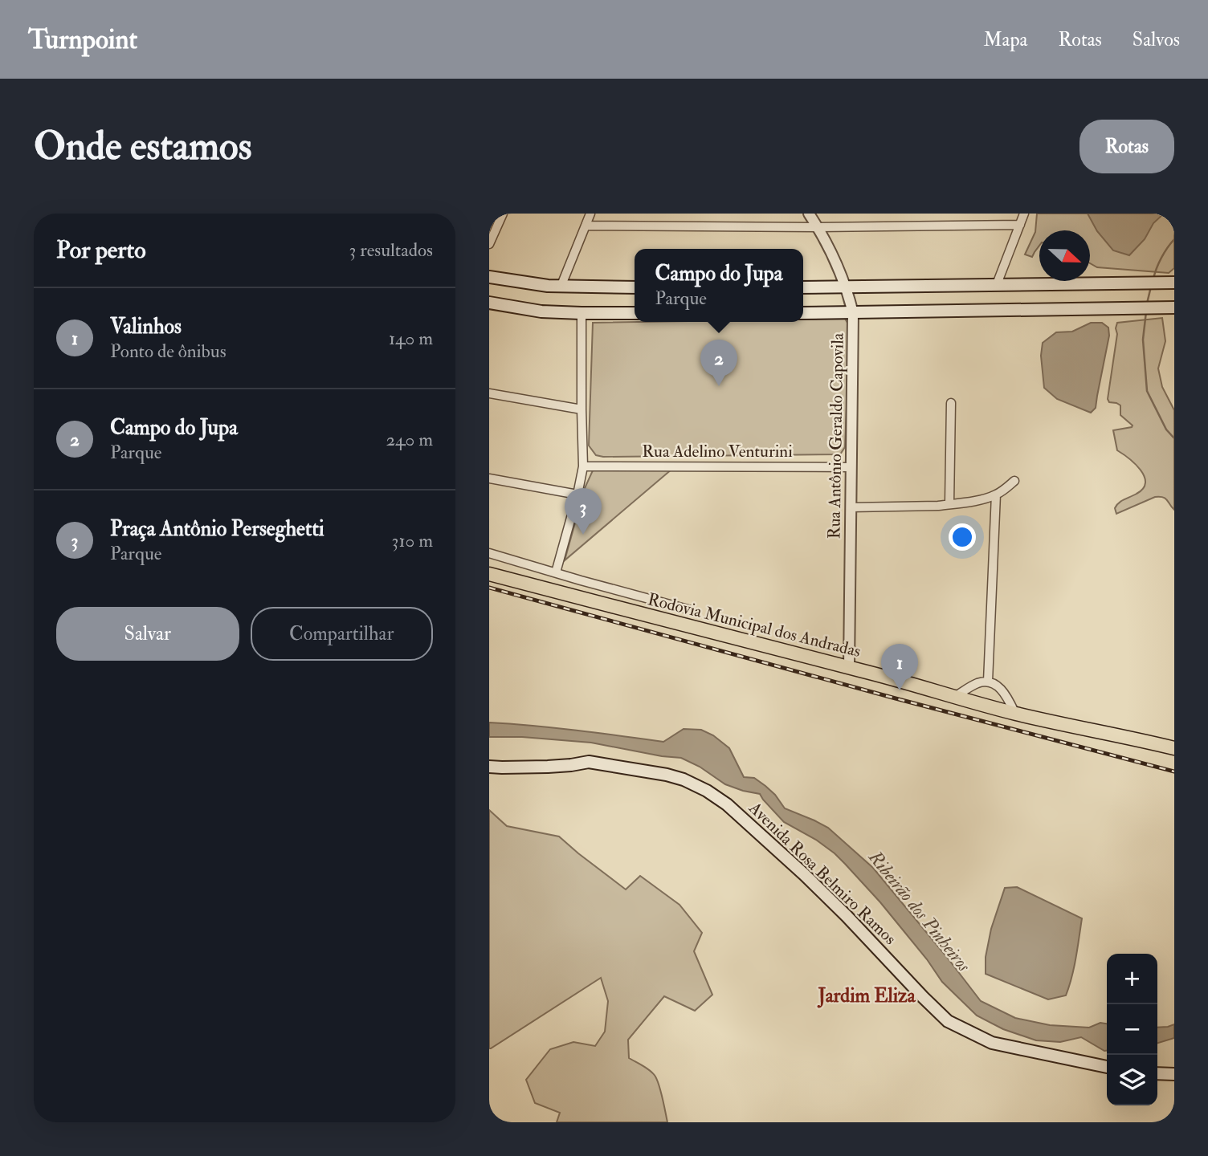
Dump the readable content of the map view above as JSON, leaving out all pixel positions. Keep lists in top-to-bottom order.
{
  "streets": {
    "main road": ["Rodovia Municipal dos Andradas", "Avenida Rosa Belmiro Ramos"],
    "street": ["Rua Antônio Geraldo Capovila", "Rua Adelino Venturini"]
  },
  "crossings": [
    ["Rua Antônio Geraldo Capovila", "Rua Adelino Venturini"],
    ["Rua Antônio Geraldo Capovila", "Rodovia Municipal dos Andradas"]
  ],
  "districts": ["Jardim Eliza"],
  "water": ["Ribeirão dos Pinheiros"],
  "north": "right",
  "page": {
    "header": "Turnpoint",
    "nav": ["Mapa", "Rotas", "Salvos"],
    "buttons": [
      "Rotas",
      ["Salvar", "Compartilhar"]
    ],
    "title": "Onde estamos",
    "heading": ["Por perto", "3 resultados"],
    "popup": ["Campo do Jupa", "Parque"],
    "list": [
      {
        "mark": "1",
        "name": "Valinhos",
        "note": "Ponto de ônibus",
        "value": "140 m"
      },
      {
        "mark": "2",
        "name": "Campo do Jupa",
        "note": "Parque",
        "value": "240 m"
      },
      {
        "mark": "3",
        "name": "Praça Antônio Perseghetti",
        "note": "Parque",
        "value": "310 m"
      }
    ],
    "pins": ["2", "3", "1"],
    "map_buttons": ["+", "−"]
  }
}
